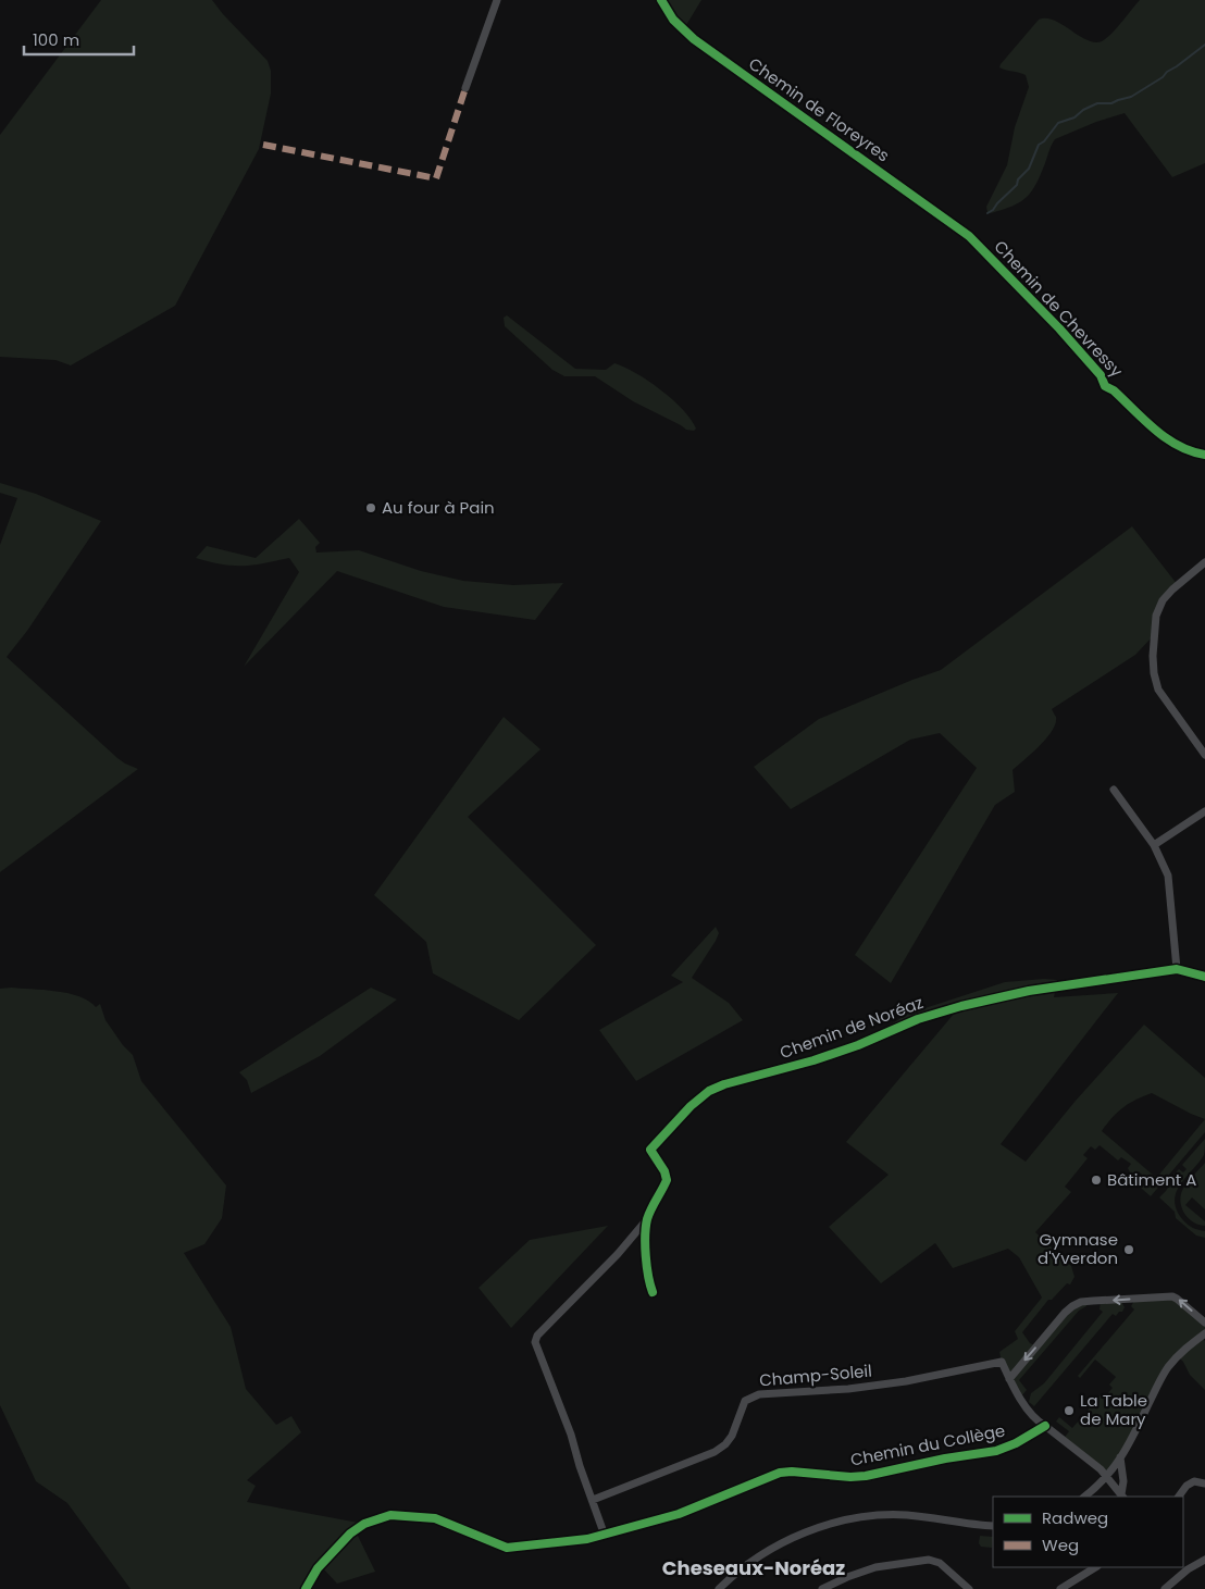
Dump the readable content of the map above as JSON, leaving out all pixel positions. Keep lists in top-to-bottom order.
{
  "streets": {
    "street": [
      "Chemin de Floreyres",
      "Chemin de Chevressy",
      "Chemin de Noréaz",
      "Champ-Soleil",
      "Chemin du Collège"
    ]
  },
  "crossings": [
    ["Chemin de Floreyres", "Chemin de Chevressy"],
    ["Champ-Soleil", "Chemin du Collège"]
  ],
  "districts": ["Cheseaux-Noréaz"],
  "places": [
    "Au four à Pain",
    "Bâtiment A",
    "Gymnase d'Yverdon",
    "La Table de Mary"
  ],
  "legend": ["Radweg", "Weg"],
  "scale_bar": "100 m"
}
